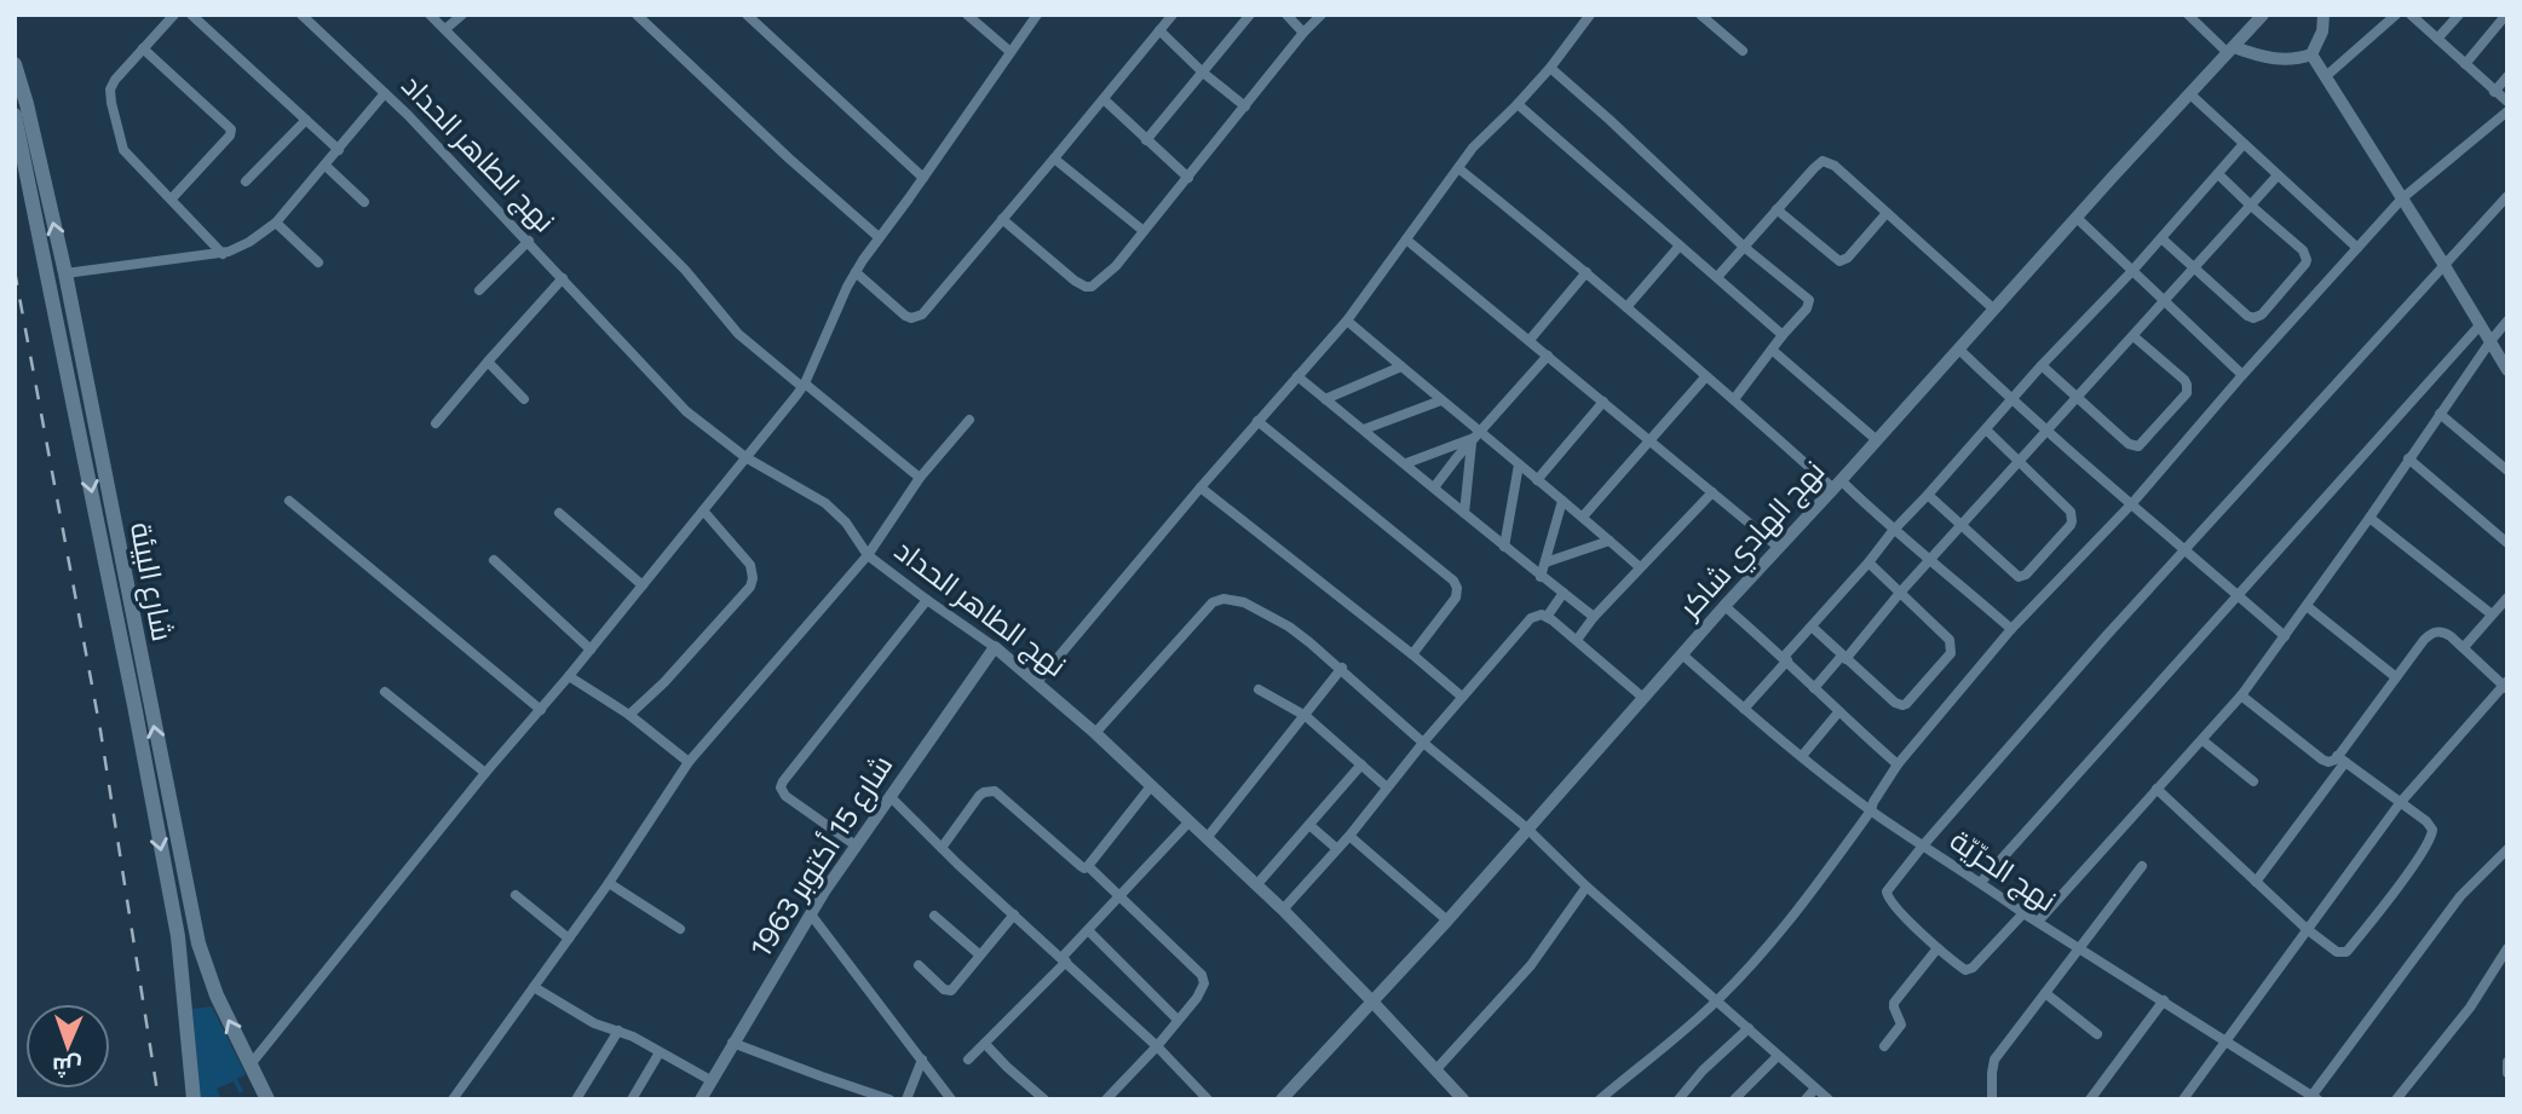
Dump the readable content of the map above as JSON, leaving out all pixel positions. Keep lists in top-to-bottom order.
{
  "streets": {
    "main road": ["شارع البيئة"],
    "street": [
      "نهج الطاهر الحداد",
      "نهج الهادي شاكر",
      "شارع 15 أكتوبر 1963",
      "نهج الحرّيّة"
    ]
  },
  "crossings": [
    ["نهج الطاهر الحداد", "نهج الهادي شاكر"],
    ["نهج الطاهر الحداد", "شارع 15 أكتوبر 1963"],
    ["نهج الهادي شاكر", "نهج الحرّيّة"]
  ],
  "north": "bottom"
}
